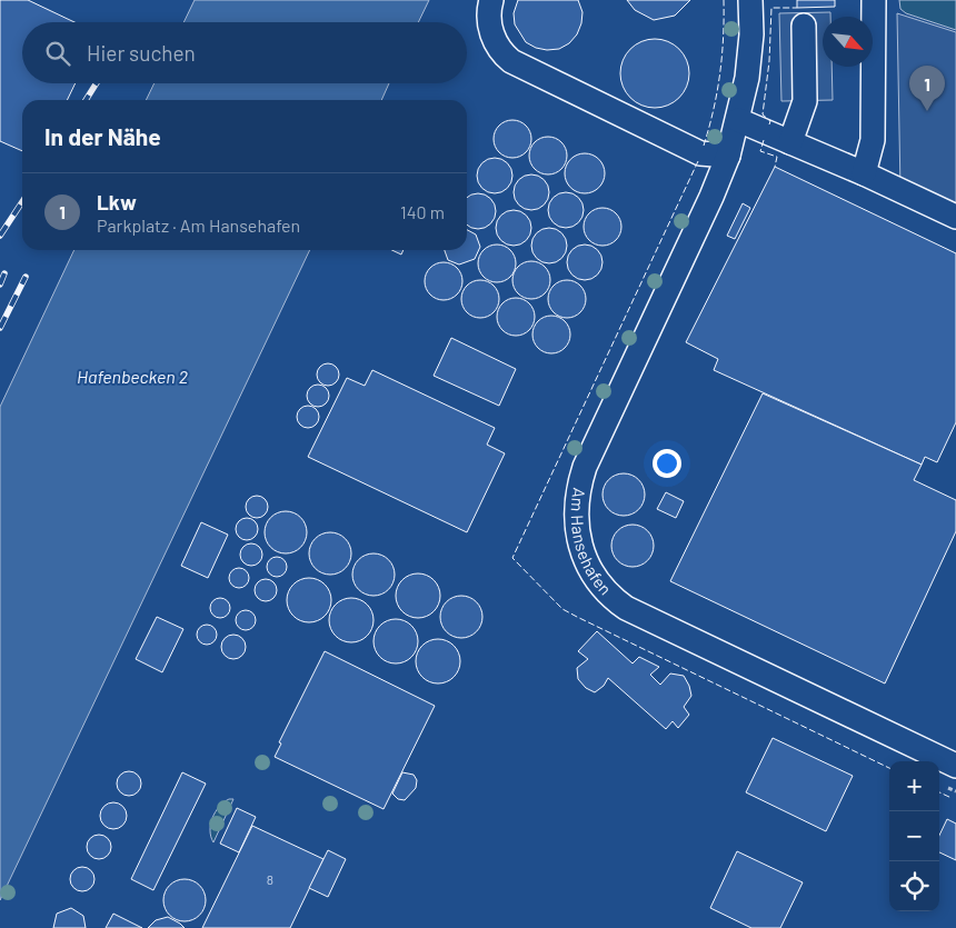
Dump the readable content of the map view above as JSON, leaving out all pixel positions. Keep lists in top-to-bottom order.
{
  "streets": {
    "street": ["Am Hansehafen"]
  },
  "water": ["Hafenbecken 2"],
  "house_numbers": ["8"],
  "north": "bottom right",
  "page": {
    "search": "Hier suchen",
    "pins": "1",
    "heading": "In der Nähe",
    "list": [
      {
        "mark": "1",
        "name": "Lkw",
        "note": "Parkplatz · Am Hansehafen",
        "value": "140 m"
      }
    ],
    "map_buttons": ["+", "−"]
  }
}
